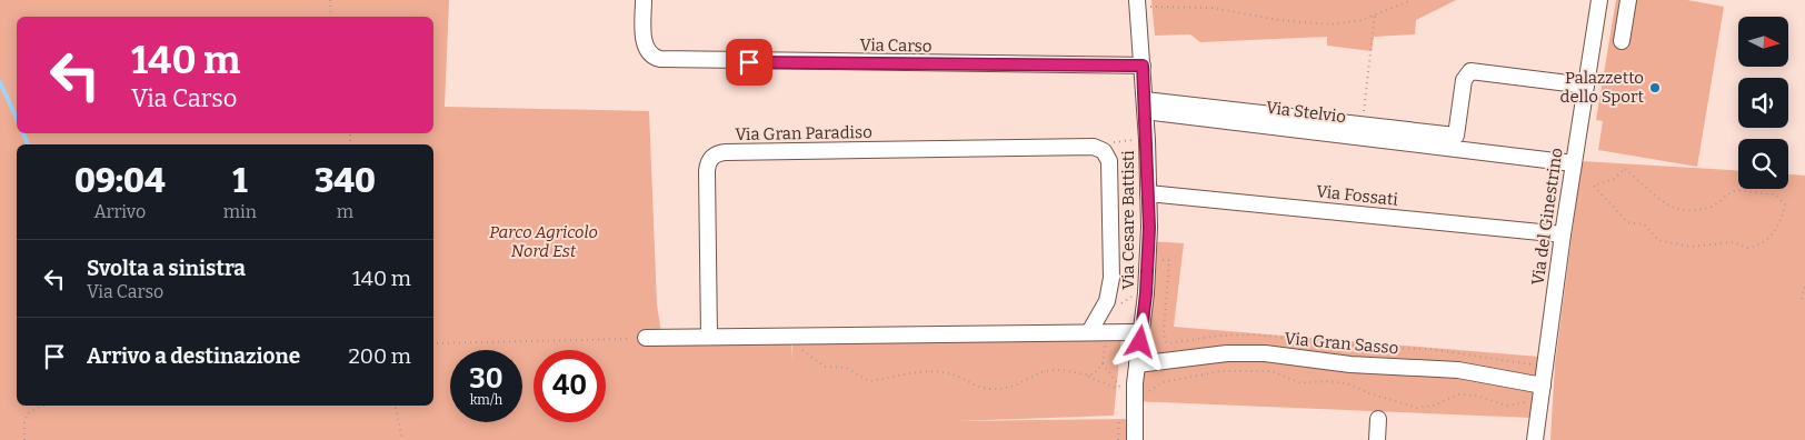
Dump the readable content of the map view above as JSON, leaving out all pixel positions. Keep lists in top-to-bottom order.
{
  "streets": {
    "street": [
      "Via Carso",
      "Via Stelvio",
      "Via Gran Paradiso",
      "Via Fossati",
      "Via del Ginestrino",
      "Via Cesare Battisti",
      "Via Gran Sasso"
    ]
  },
  "crossings": [
    ["Via Carso", "Via Cesare Battisti"],
    ["Via Stelvio", "Via del Ginestrino"],
    ["Via Stelvio", "Via Cesare Battisti"],
    ["Via Fossati", "Via del Ginestrino"],
    ["Via Fossati", "Via Cesare Battisti"],
    ["Via del Ginestrino", "Via Gran Sasso"],
    ["Via Cesare Battisti", "Via Gran Sasso"]
  ],
  "parks": ["Parco Agricolo Nord Est"],
  "places": ["Palazzetto dello Sport"],
  "north": "right",
  "page": {
    "turn": ["140 m", "Via Carso"],
    "eta": [
      "09:04",
      "Arrivo",
      "1",
      "min",
      "340",
      "m"
    ],
    "list": [
      {
        "name": "Svolta a sinistra",
        "note": "Via Carso",
        "value": "140 m"
      },
      {
        "name": "Arrivo a destinazione",
        "value": "200 m"
      }
    ],
    "speed": "30 km/h",
    "limit": "40"
  }
}
